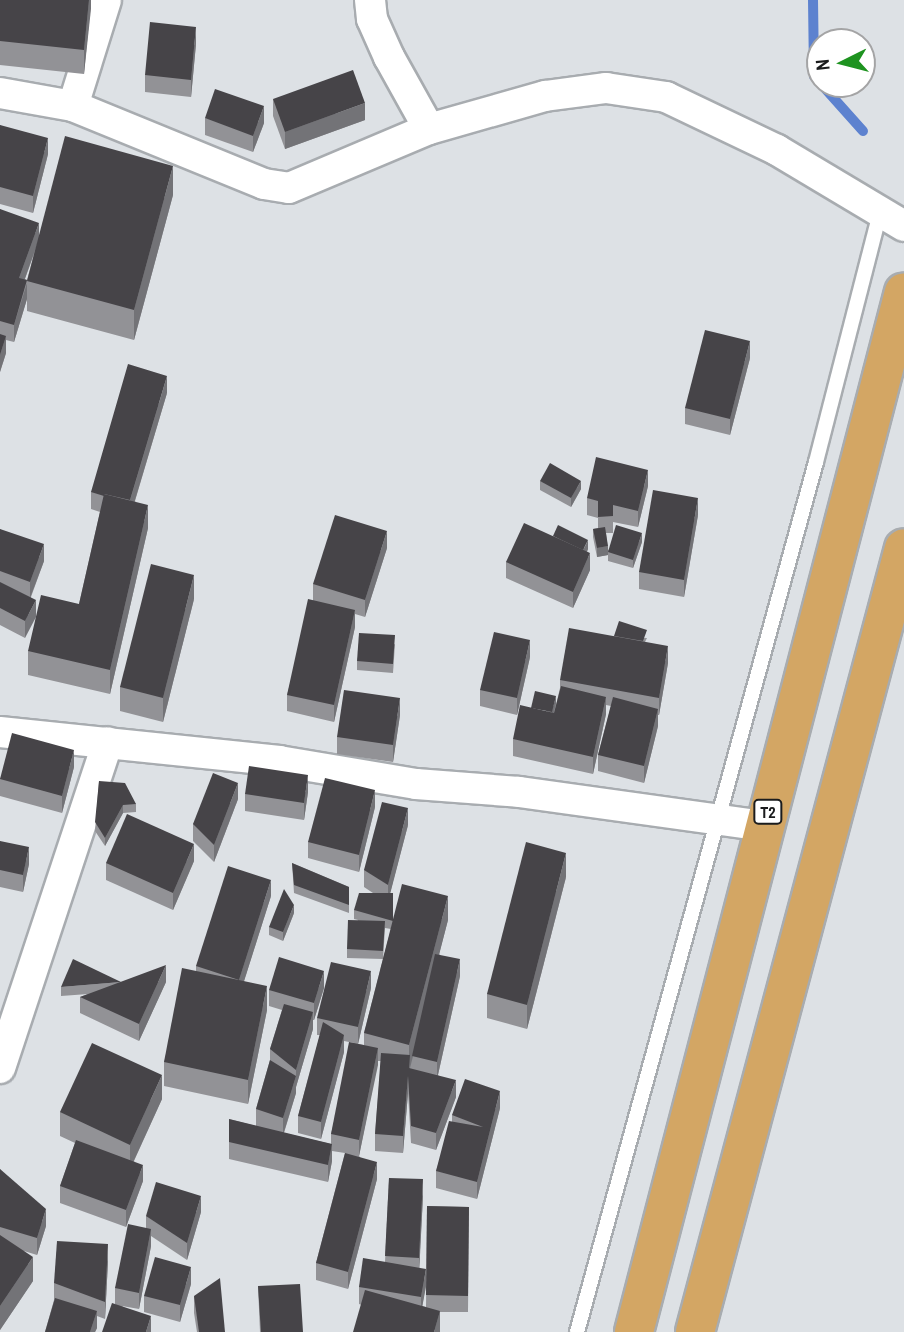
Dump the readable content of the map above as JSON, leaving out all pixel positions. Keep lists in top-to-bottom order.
{
  "streets": {
    "highway": ["T2"]
  },
  "north": "left"
}
